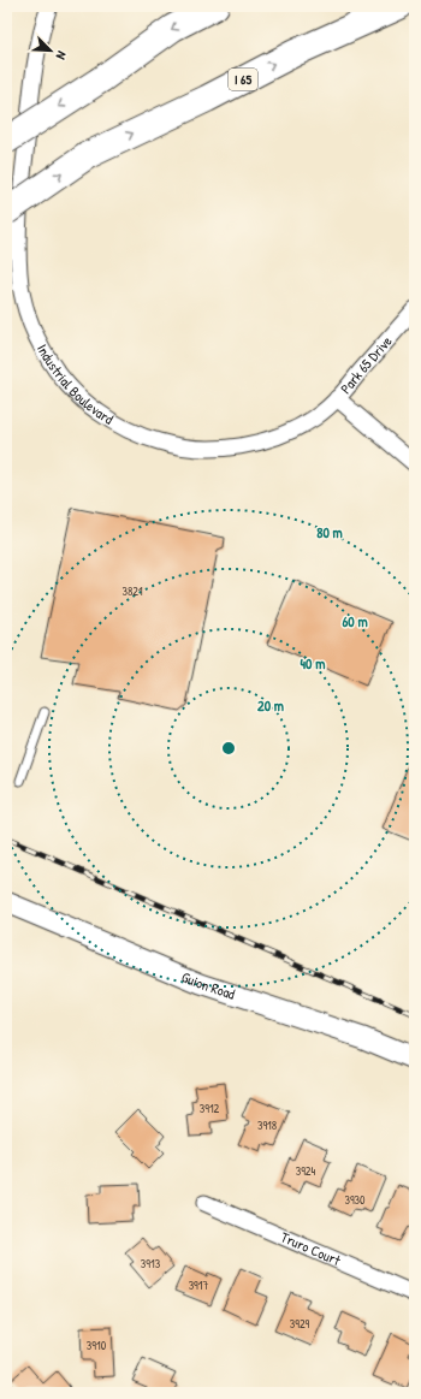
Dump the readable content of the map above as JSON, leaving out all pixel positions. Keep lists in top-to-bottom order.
{
  "streets": {
    "highway": ["I 65"],
    "street": [
      "Park 65 Drive",
      "Industrial Boulevard",
      "Guion Road",
      "Truro Court"
    ]
  },
  "crossings": [
    ["Park 65 Drive", "Industrial Boulevard"]
  ],
  "house_numbers": [
    "3821",
    "3912",
    "3918",
    "3924",
    "3930",
    "3913",
    "3917",
    "3929",
    "3910"
  ],
  "north": "bottom right",
  "rings": [
    "80 m",
    "60 m",
    "40 m",
    "20 m"
  ]
}
